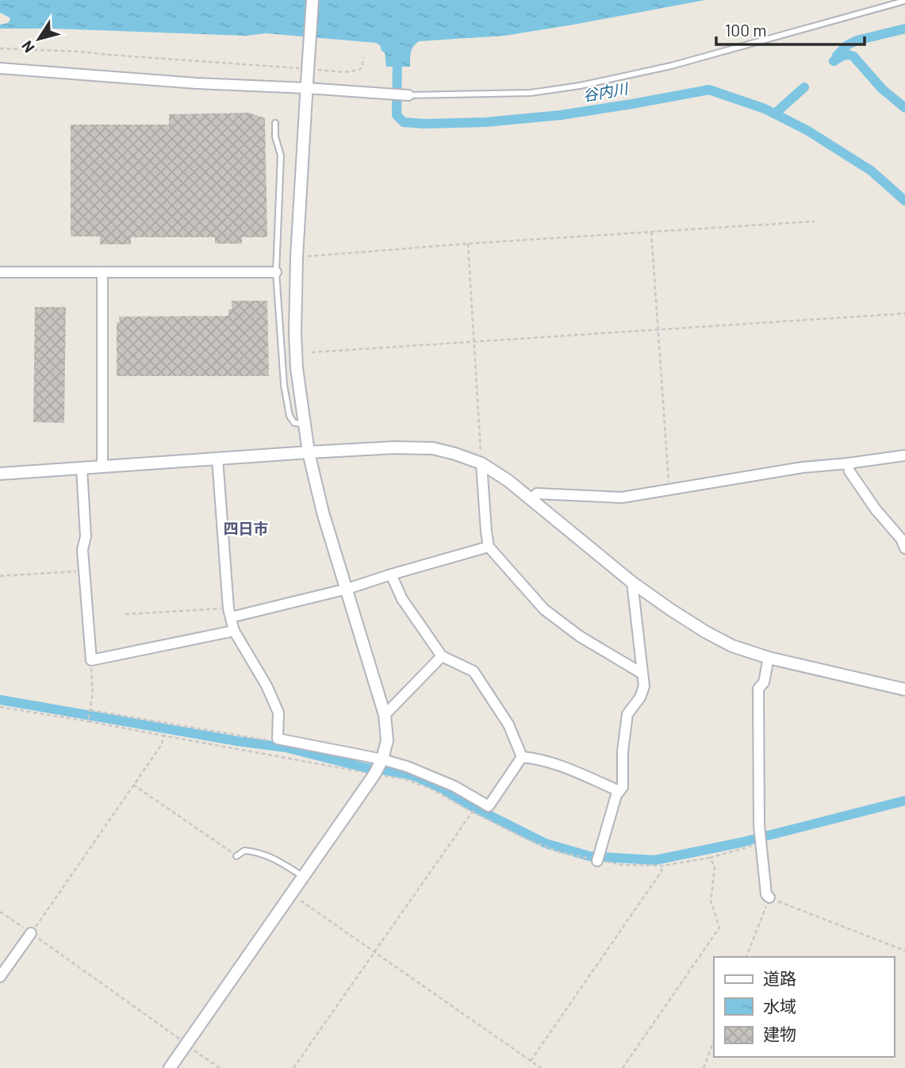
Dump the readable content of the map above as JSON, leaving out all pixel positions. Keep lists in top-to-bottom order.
{
  "districts": ["四日市"],
  "water": ["谷内川"],
  "legend": ["道路", "水域", "建物"],
  "scale_bar": "100 m",
  "north": "bottom left"
}
